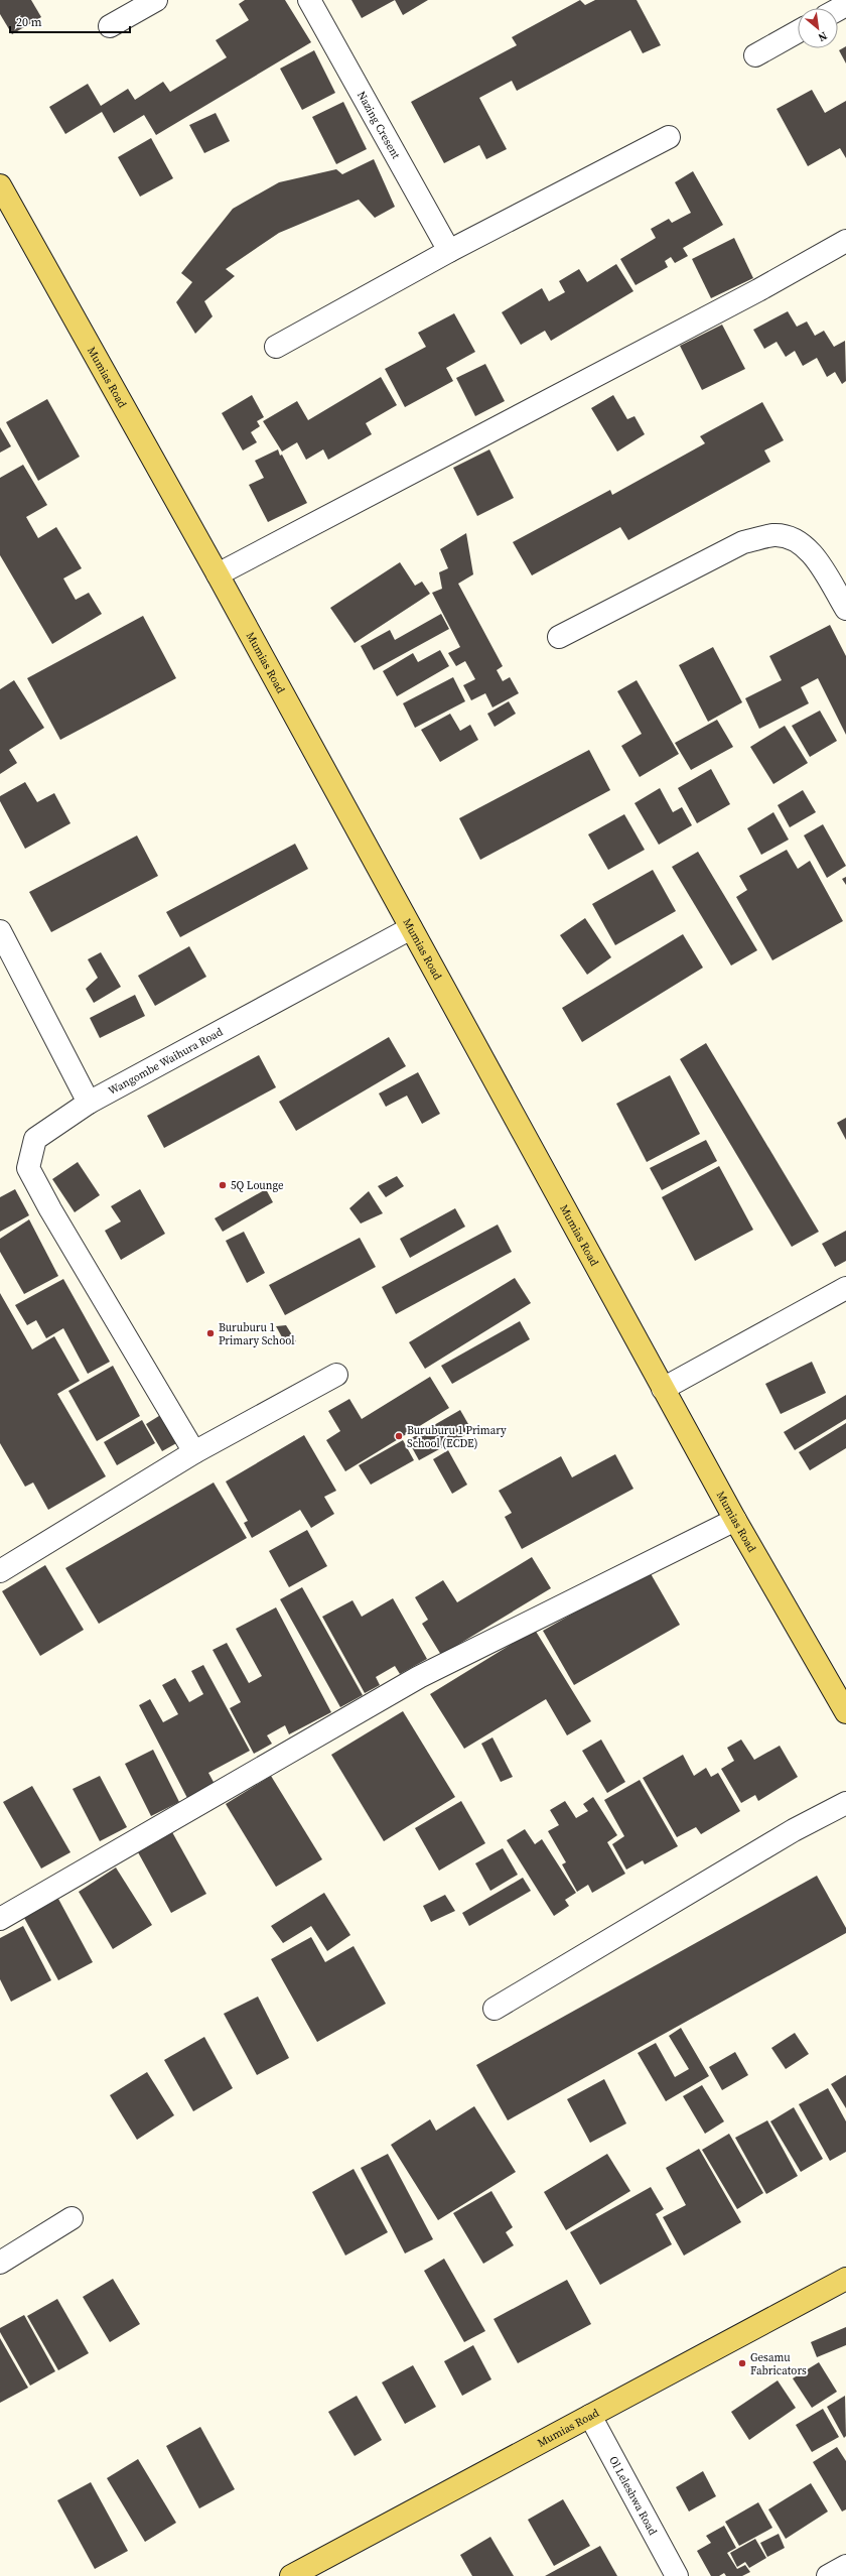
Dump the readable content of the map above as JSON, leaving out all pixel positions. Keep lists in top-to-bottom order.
{
  "streets": {
    "main road": ["Mumias Road"],
    "street": ["Nazing Cresent", "Wangombe Waihura Road", "Ol Leleshwa Road"]
  },
  "crossings": [
    ["Mumias Road", "Wangombe Waihura Road"],
    ["Mumias Road", "Ol Leleshwa Road"]
  ],
  "places": [
    "5Q Lounge",
    "Buruburu 1 Primary School",
    "Buruburu 1 Primary School (ECDE)",
    "Gesamu Fabricators"
  ],
  "scale_bar": "20 m",
  "north": "bottom right"
}
